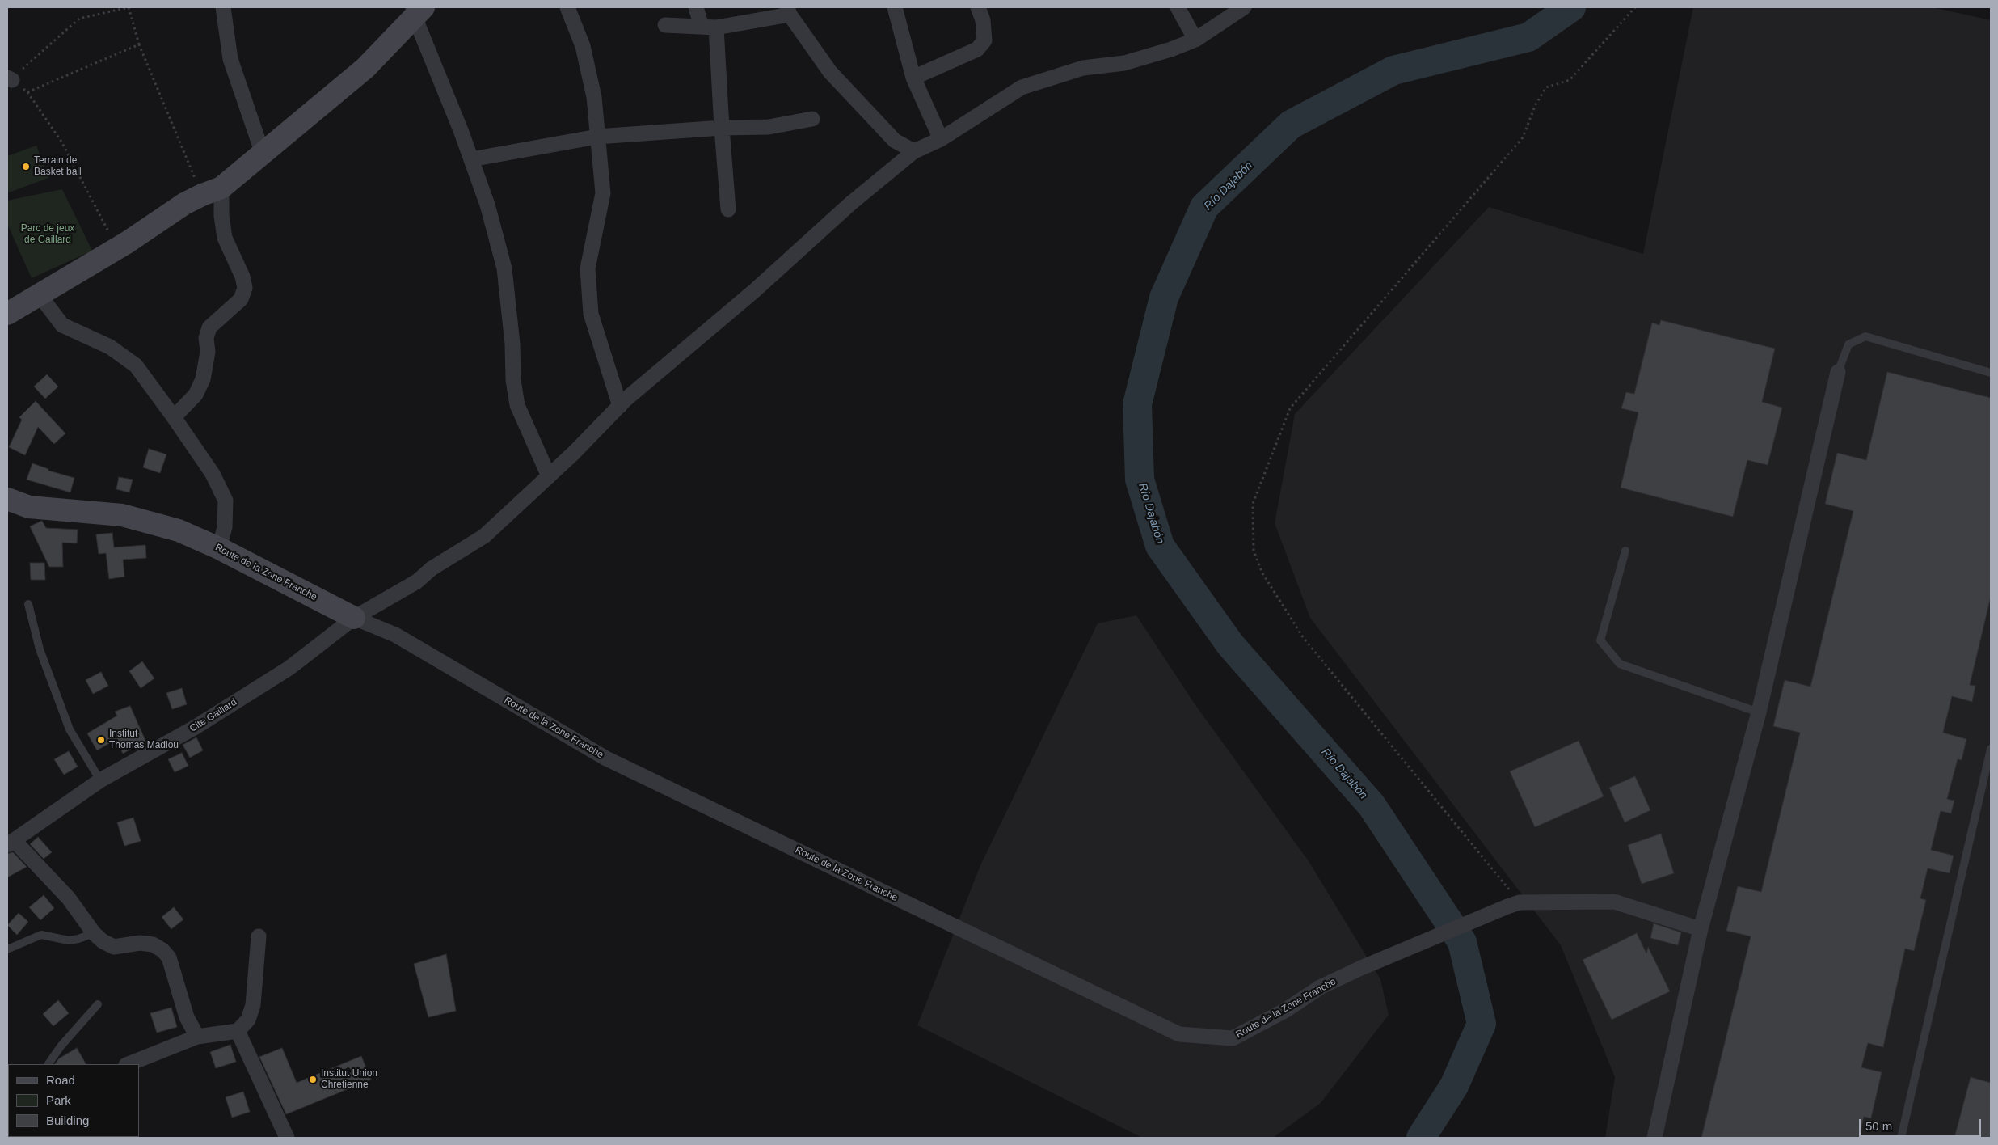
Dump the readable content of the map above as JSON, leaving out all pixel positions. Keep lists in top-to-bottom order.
{
  "streets": {
    "street": ["Route de la Zone Franche", "Cite Gaillard"]
  },
  "crossings": [
    ["Route de la Zone Franche", "Cite Gaillard"]
  ],
  "water": ["Río Dajabón"],
  "parks": ["Parc de jeux de Gaillard"],
  "places": ["Terrain de Basket ball", "Institut Thomas Madiou", "Institut Union Chretienne"],
  "legend": ["Road", "Park", "Building"],
  "scale_bar": "50 m"
}
